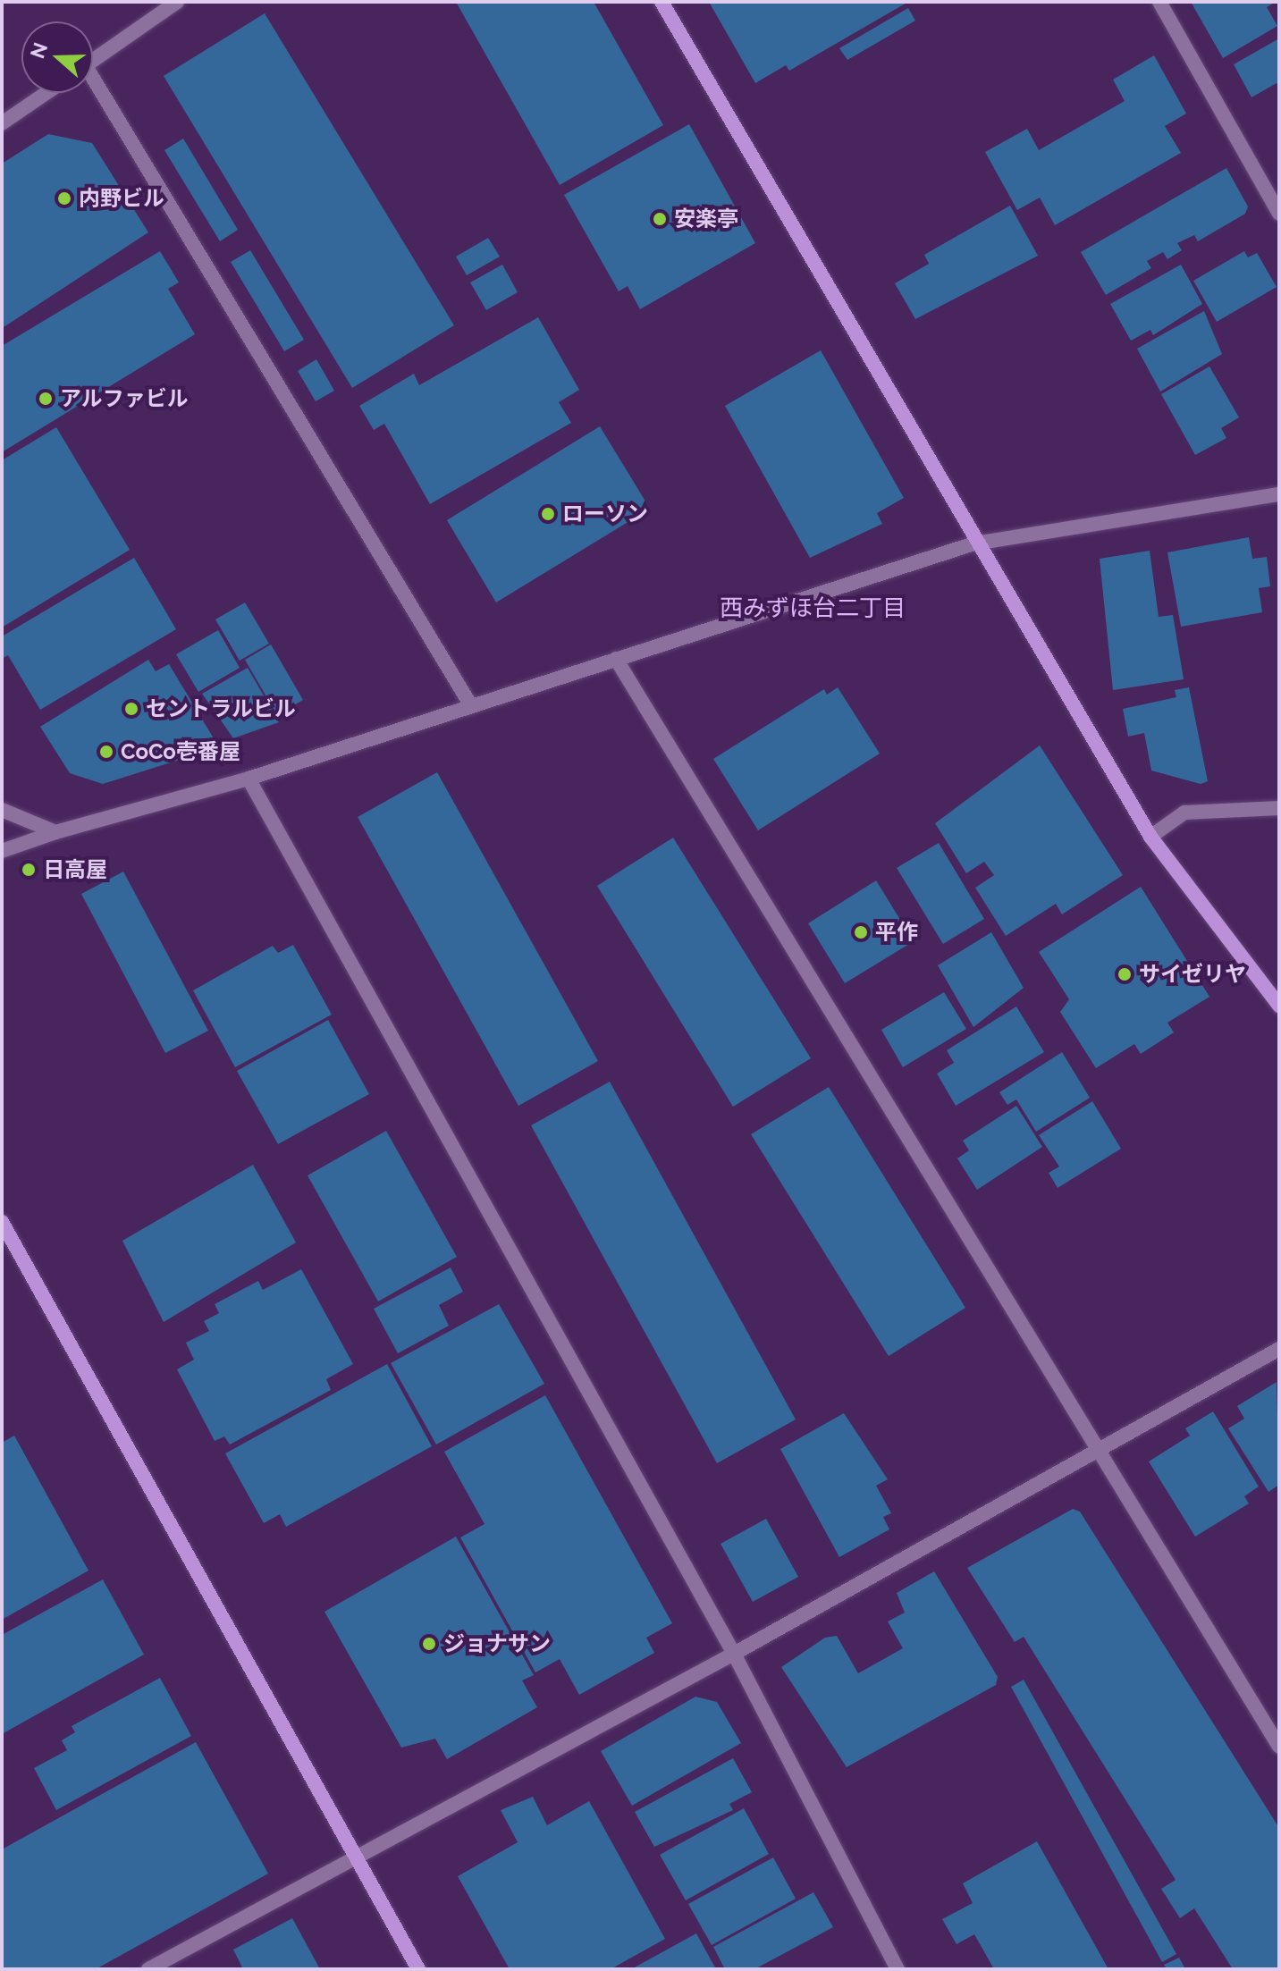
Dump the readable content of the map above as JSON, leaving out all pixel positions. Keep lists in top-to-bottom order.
{
  "districts": ["西みずほ台二丁目"],
  "places": [
    "内野ビル",
    "安楽亭",
    "アルファビル",
    "ローソン",
    "セントラルビル",
    "CoCo壱番屋",
    "日高屋",
    "平作",
    "サイゼリヤ",
    "ジョナサン"
  ],
  "north": "left"
}
